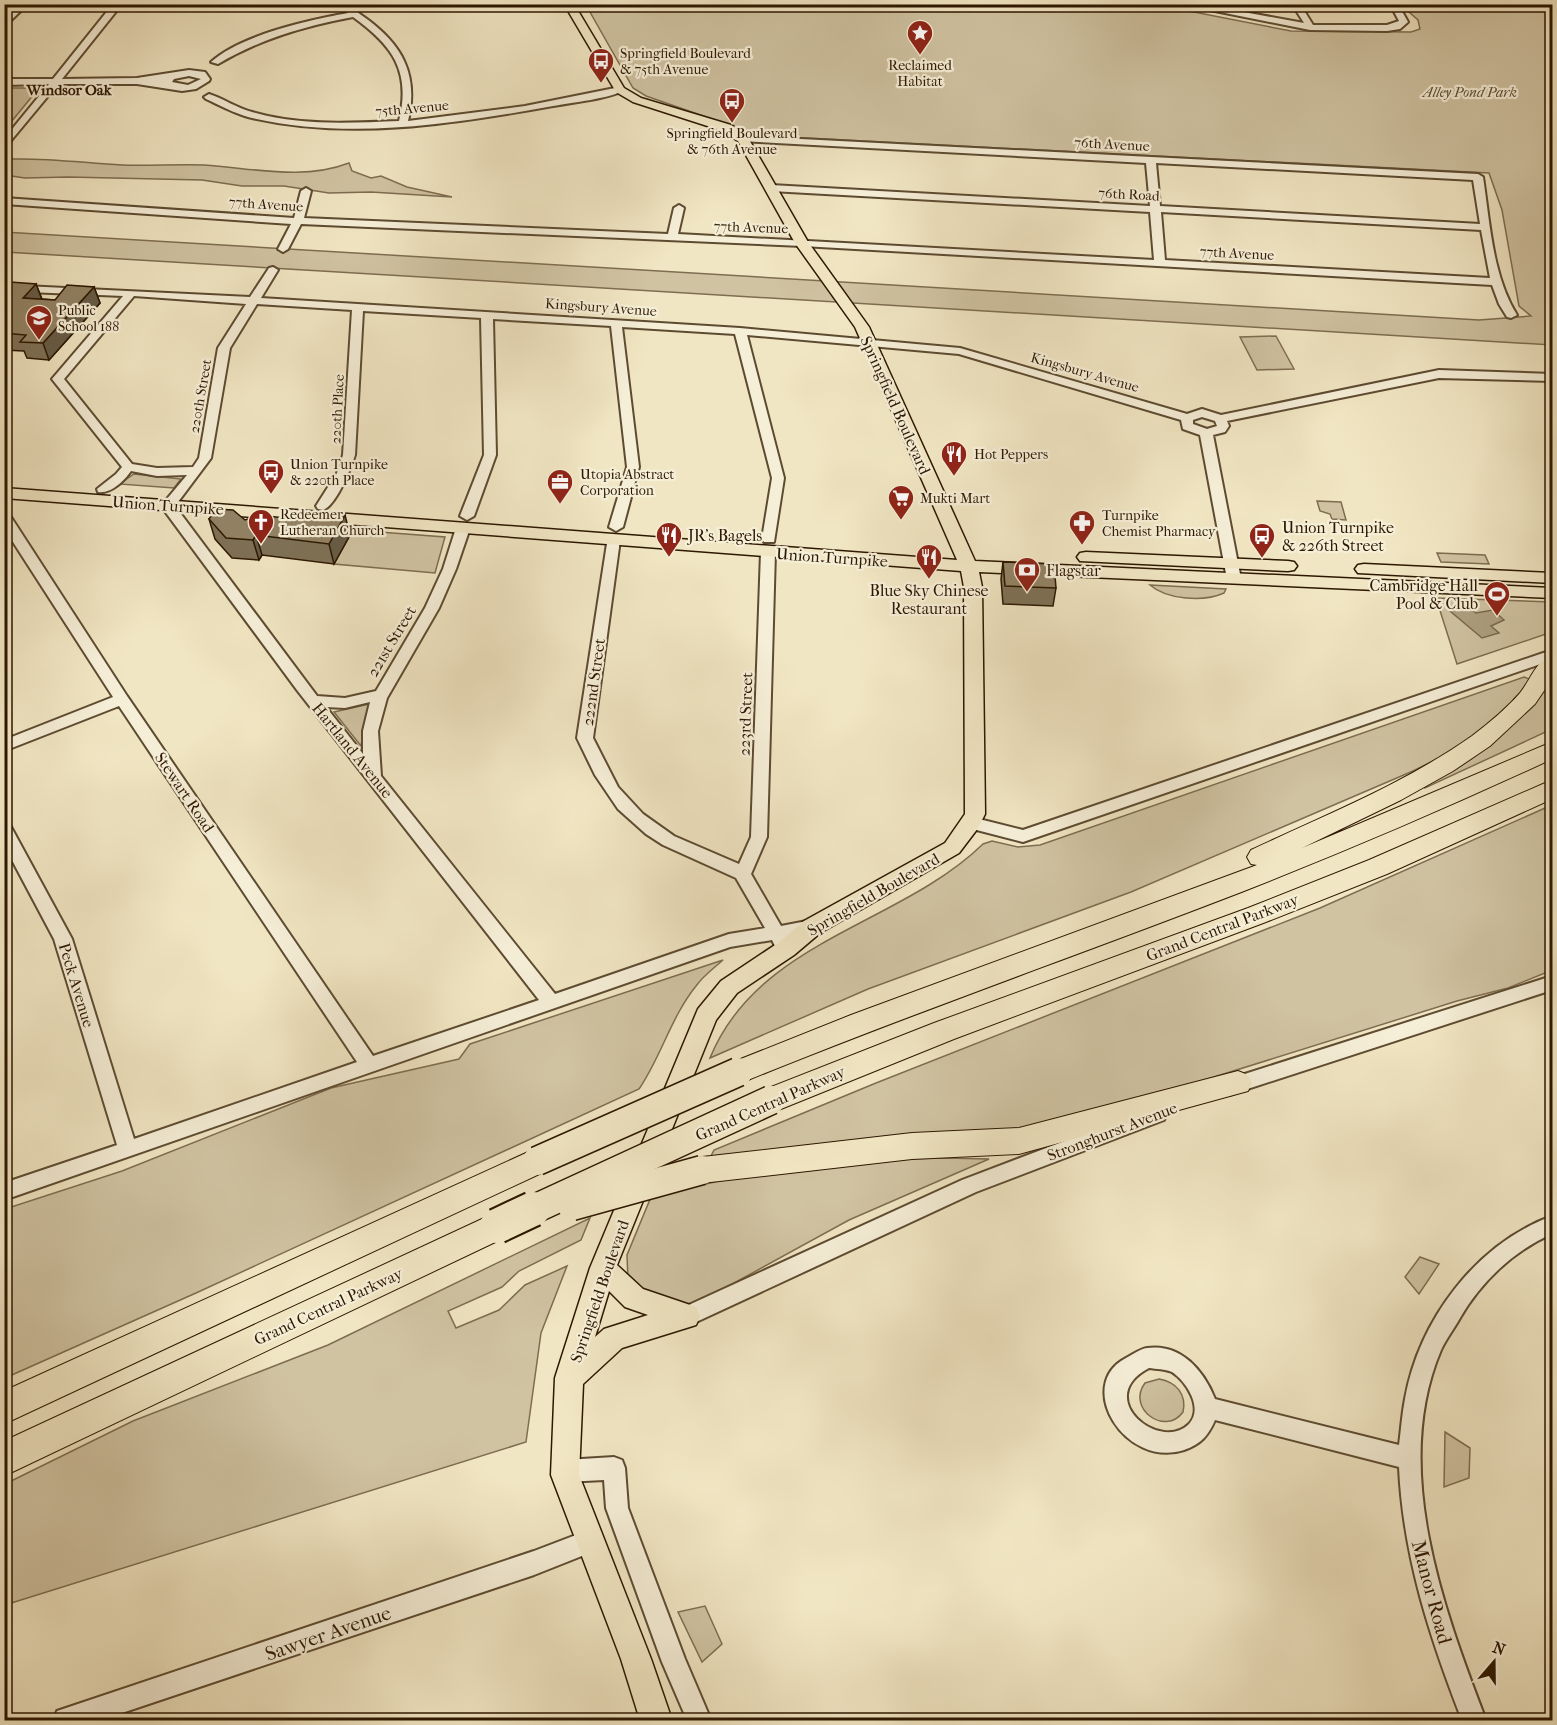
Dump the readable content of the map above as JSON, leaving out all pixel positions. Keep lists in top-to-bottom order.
{
  "streets": {
    "highway": ["Grand Central Parkway"],
    "main road": ["Springfield Boulevard", "Union Turnpike"],
    "street": [
      "75th Avenue",
      "76th Avenue",
      "76th Road",
      "77th Avenue",
      "Kingsbury Avenue",
      "220th Street",
      "220th Place",
      "221st Street",
      "222nd Street",
      "223rd Street",
      "Hartland Avenue",
      "Stewart Road",
      "Peck Avenue",
      "Stronghurst Avenue",
      "Manor Road",
      "Sawyer Avenue"
    ]
  },
  "crossings": [
    ["76th Avenue", "76th Road"],
    ["76th Avenue", "Springfield Boulevard"],
    ["76th Road", "Springfield Boulevard"],
    ["77th Avenue", "Springfield Boulevard"],
    ["Kingsbury Avenue", "220th Street"],
    ["Kingsbury Avenue", "Springfield Boulevard"],
    ["Kingsbury Avenue", "220th Place"],
    ["Kingsbury Avenue", "221st Street"],
    ["Kingsbury Avenue", "222nd Street"],
    ["Kingsbury Avenue", "223rd Street"],
    ["220th Street", "Union Turnpike"],
    ["220th Street", "Hartland Avenue"],
    ["Springfield Boulevard", "Union Turnpike"],
    ["Springfield Boulevard", "Sawyer Avenue"],
    ["220th Place", "Union Turnpike"],
    ["Union Turnpike", "221st Street"],
    ["Union Turnpike", "222nd Street"],
    ["Union Turnpike", "223rd Street"],
    ["Union Turnpike", "Hartland Avenue"],
    ["221st Street", "Hartland Avenue"],
    ["222nd Street", "223rd Street"]
  ],
  "districts": ["Windsor Oak"],
  "parks": ["Alley Pond Park"],
  "places": {
    "place": ["Reclaimed Habitat"],
    "bus stop": [
      "Springfield Boulevard & 75th Avenue",
      "Springfield Boulevard & 76th Avenue",
      "Union Turnpike & 220th Place",
      "Union Turnpike & 226th Street"
    ],
    "school or university": ["Public School 188"],
    "restaurant": ["Hot Peppers", "JR's Bagels", "Blue Sky Chinese Restaurant"],
    "office": ["Utopia Abstract Corporation"],
    "supermarket": ["Mukti Mart"],
    "church": ["Redeemer Lutheran Church"],
    "pharmacy": ["Turnpike Chemist Pharmacy"],
    "bank": ["Flagstar"],
    "sports": ["Cambridge Hall Pool & Club"]
  },
  "north": "top"
}
